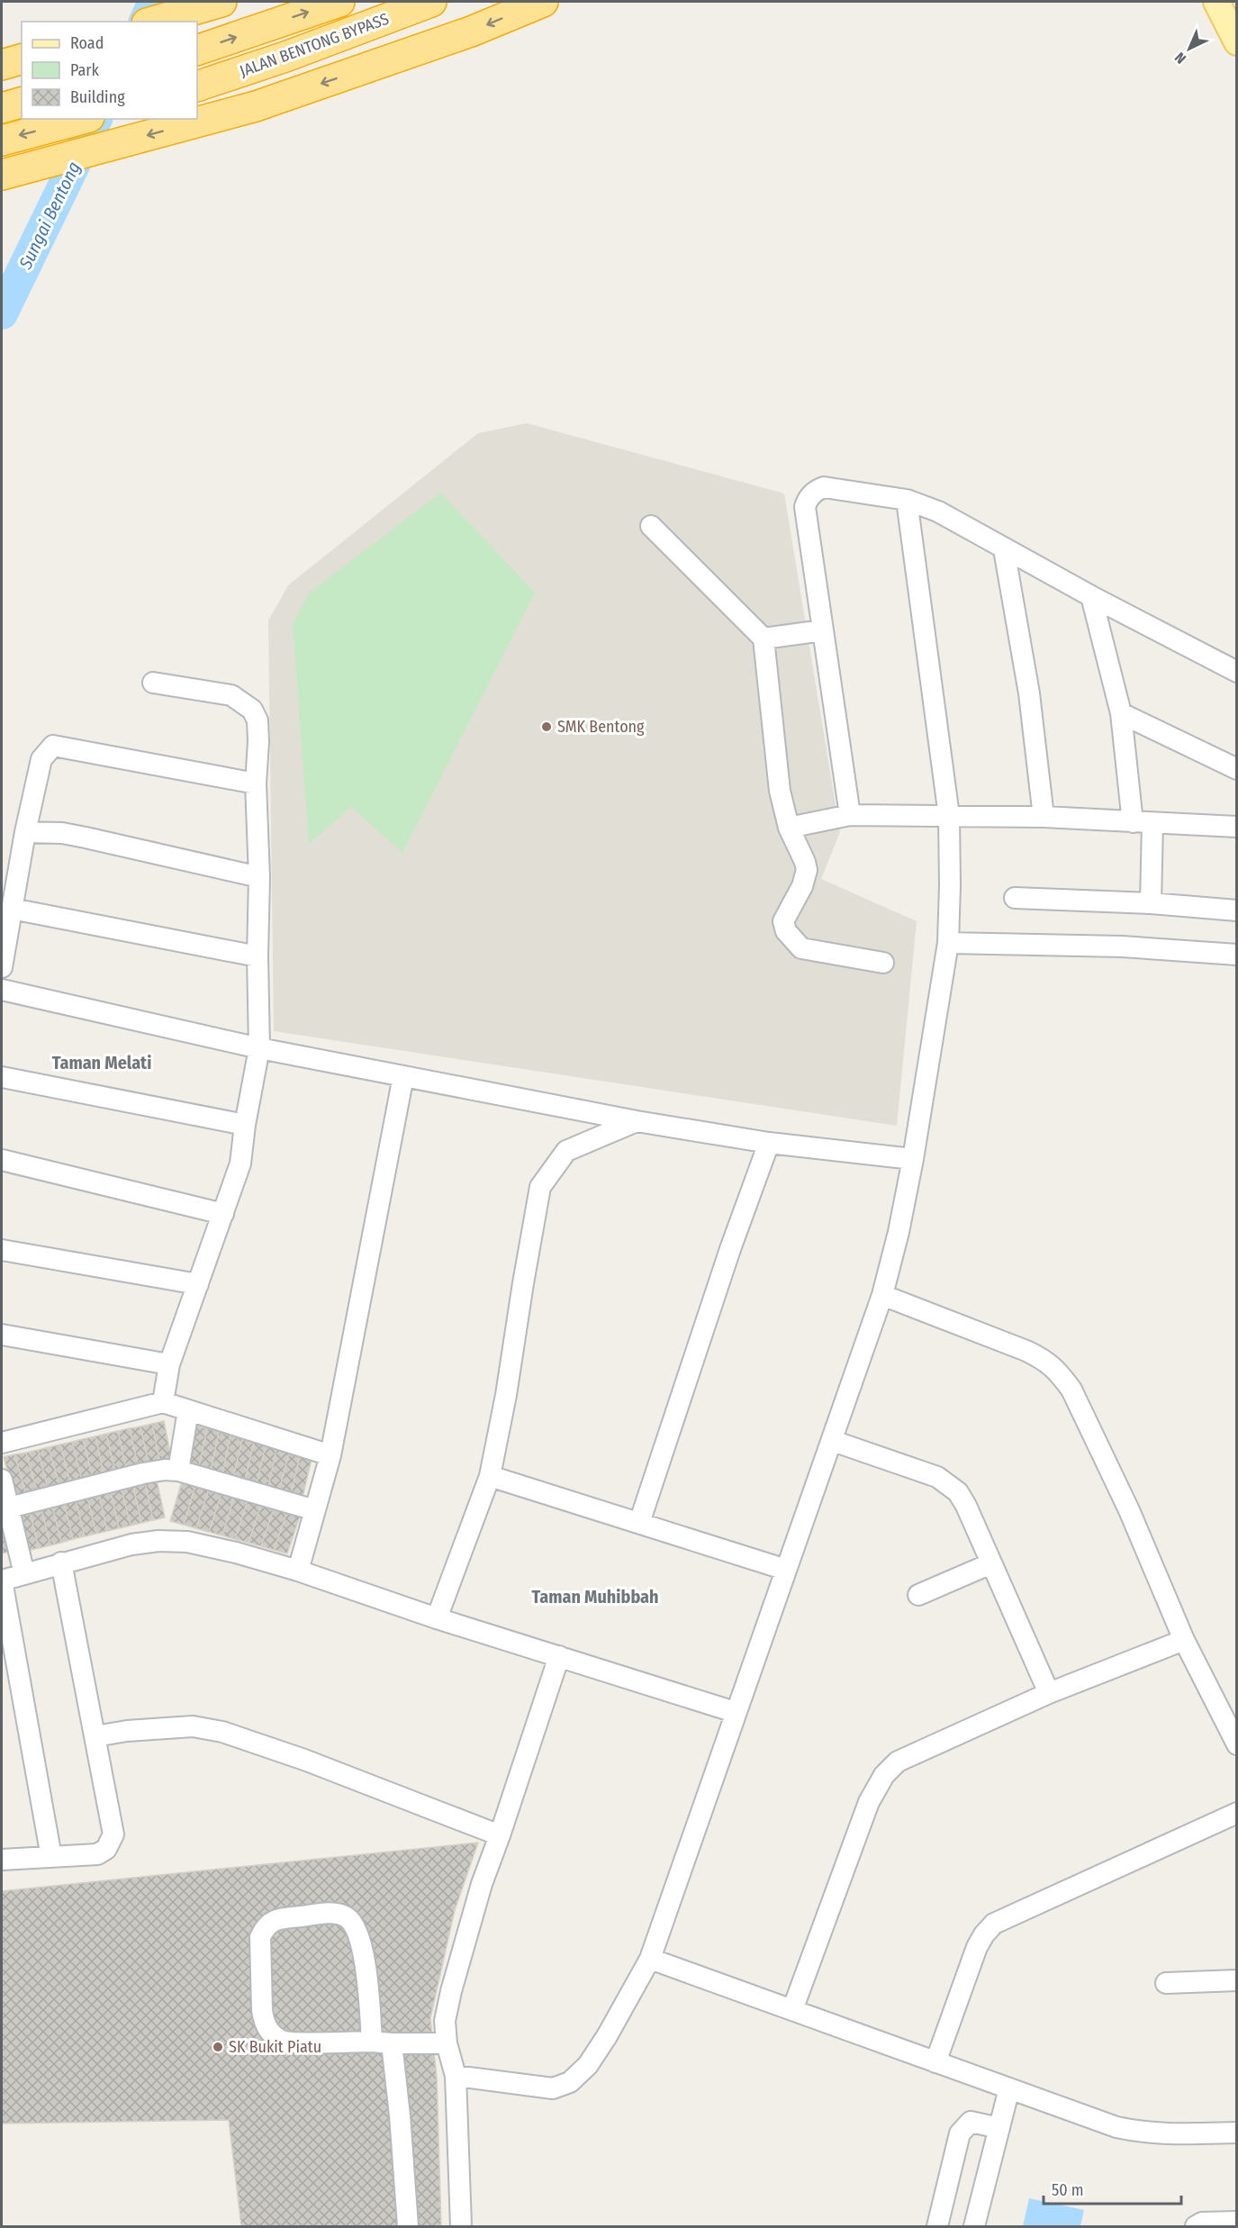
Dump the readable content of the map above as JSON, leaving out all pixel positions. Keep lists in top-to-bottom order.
{
  "streets": {
    "highway": ["JALAN BENTONG BYPASS"]
  },
  "districts": ["Taman Melati", "Taman Muhibbah"],
  "water": ["Sungai Bentong"],
  "places": ["SMK Bentong", "SK Bukit Piatu"],
  "legend": ["Road", "Park", "Building"],
  "scale_bar": "50 m",
  "north": "bottom left"
}
